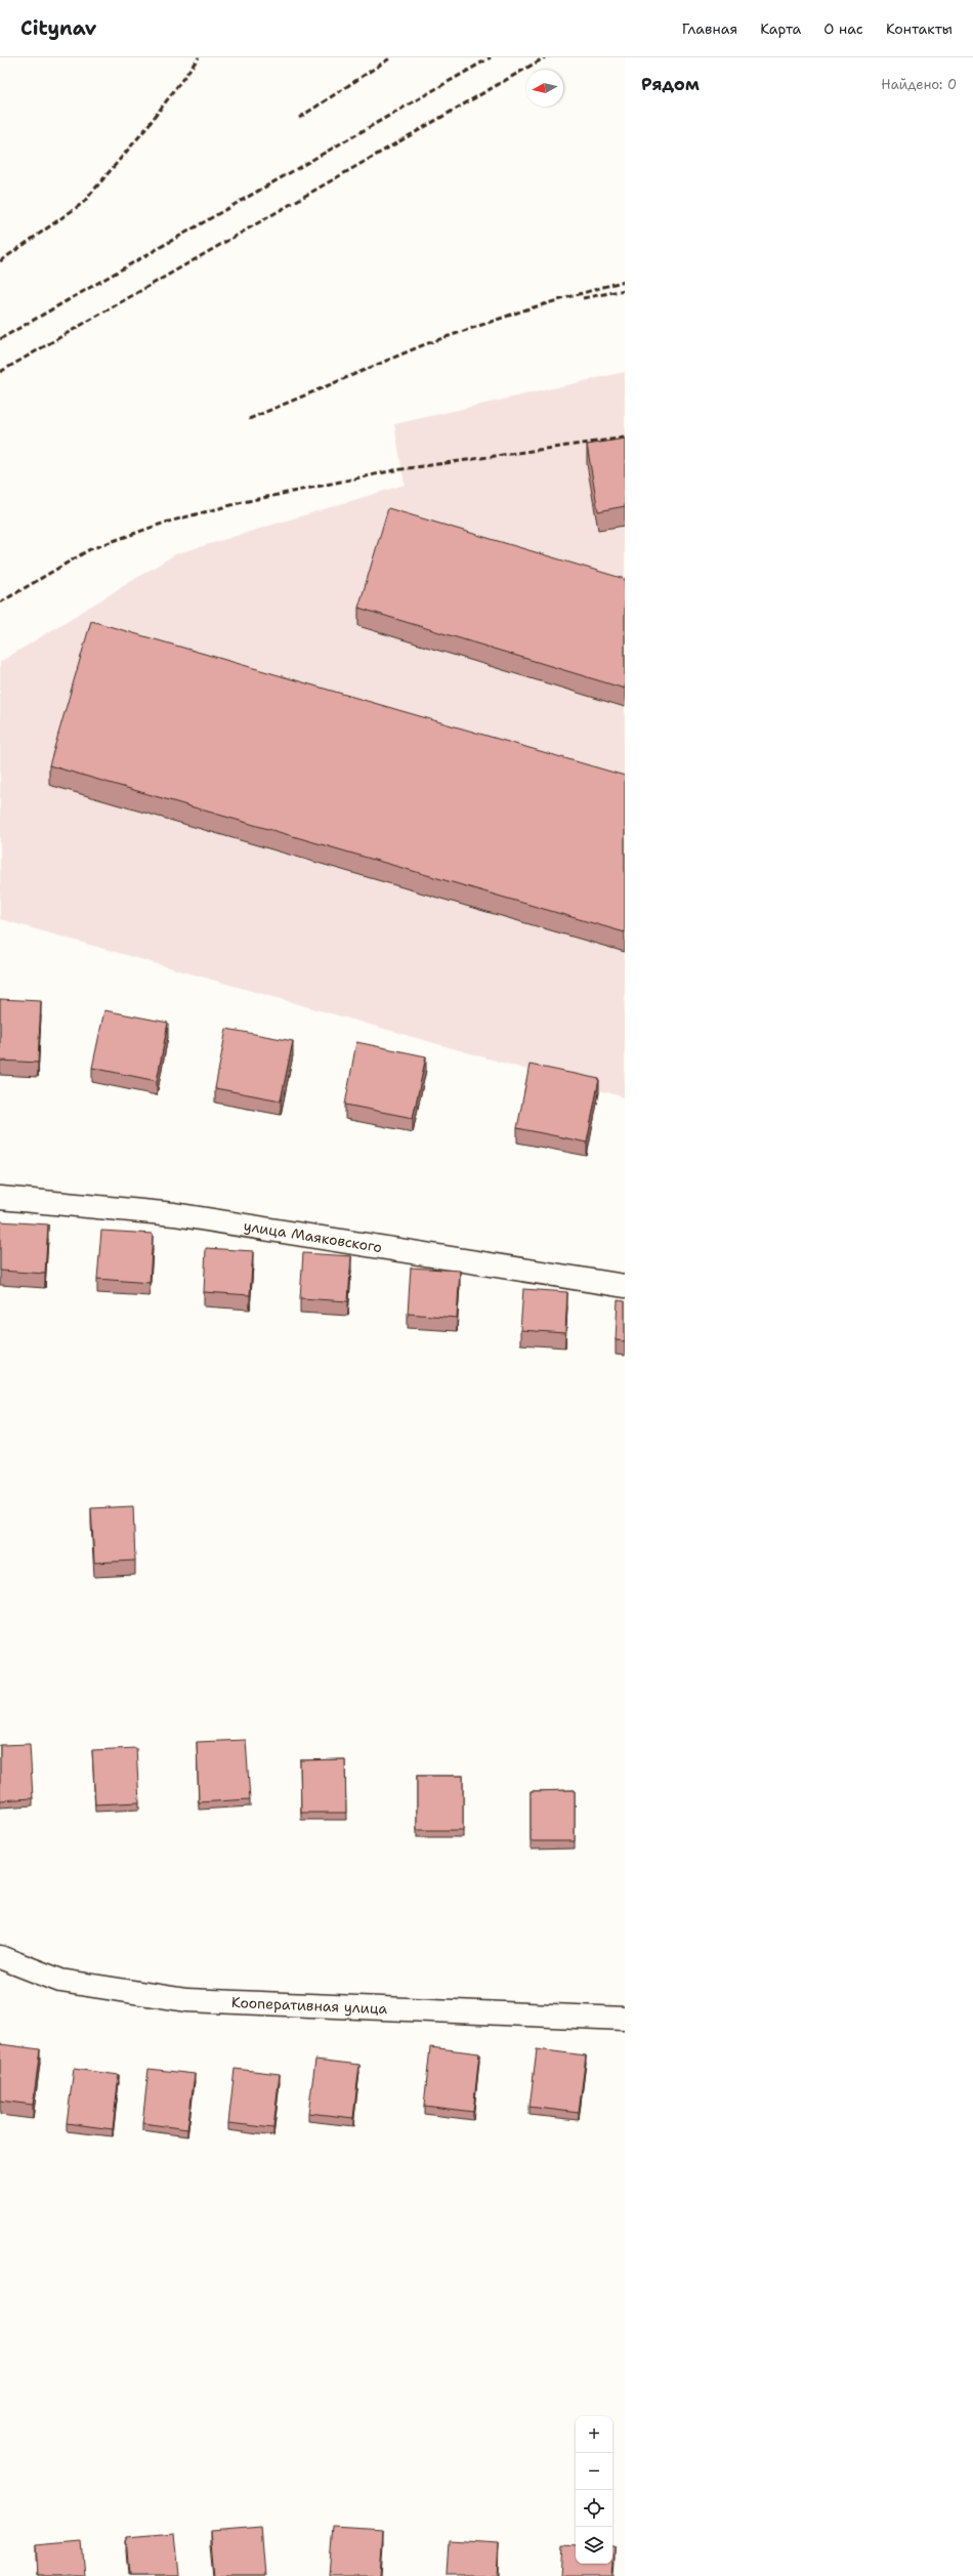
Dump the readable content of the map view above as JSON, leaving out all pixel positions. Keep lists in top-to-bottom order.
{
  "streets": {
    "street": ["улица Маяковского", "Кооперативная улица"]
  },
  "north": "left",
  "page": {
    "header": "Citynav",
    "nav": [
      "Главная",
      "Карта",
      "О нас",
      "Контакты"
    ],
    "heading": ["Рядом", "Найдено: 0"],
    "map_buttons": ["+", "−"]
  }
}
